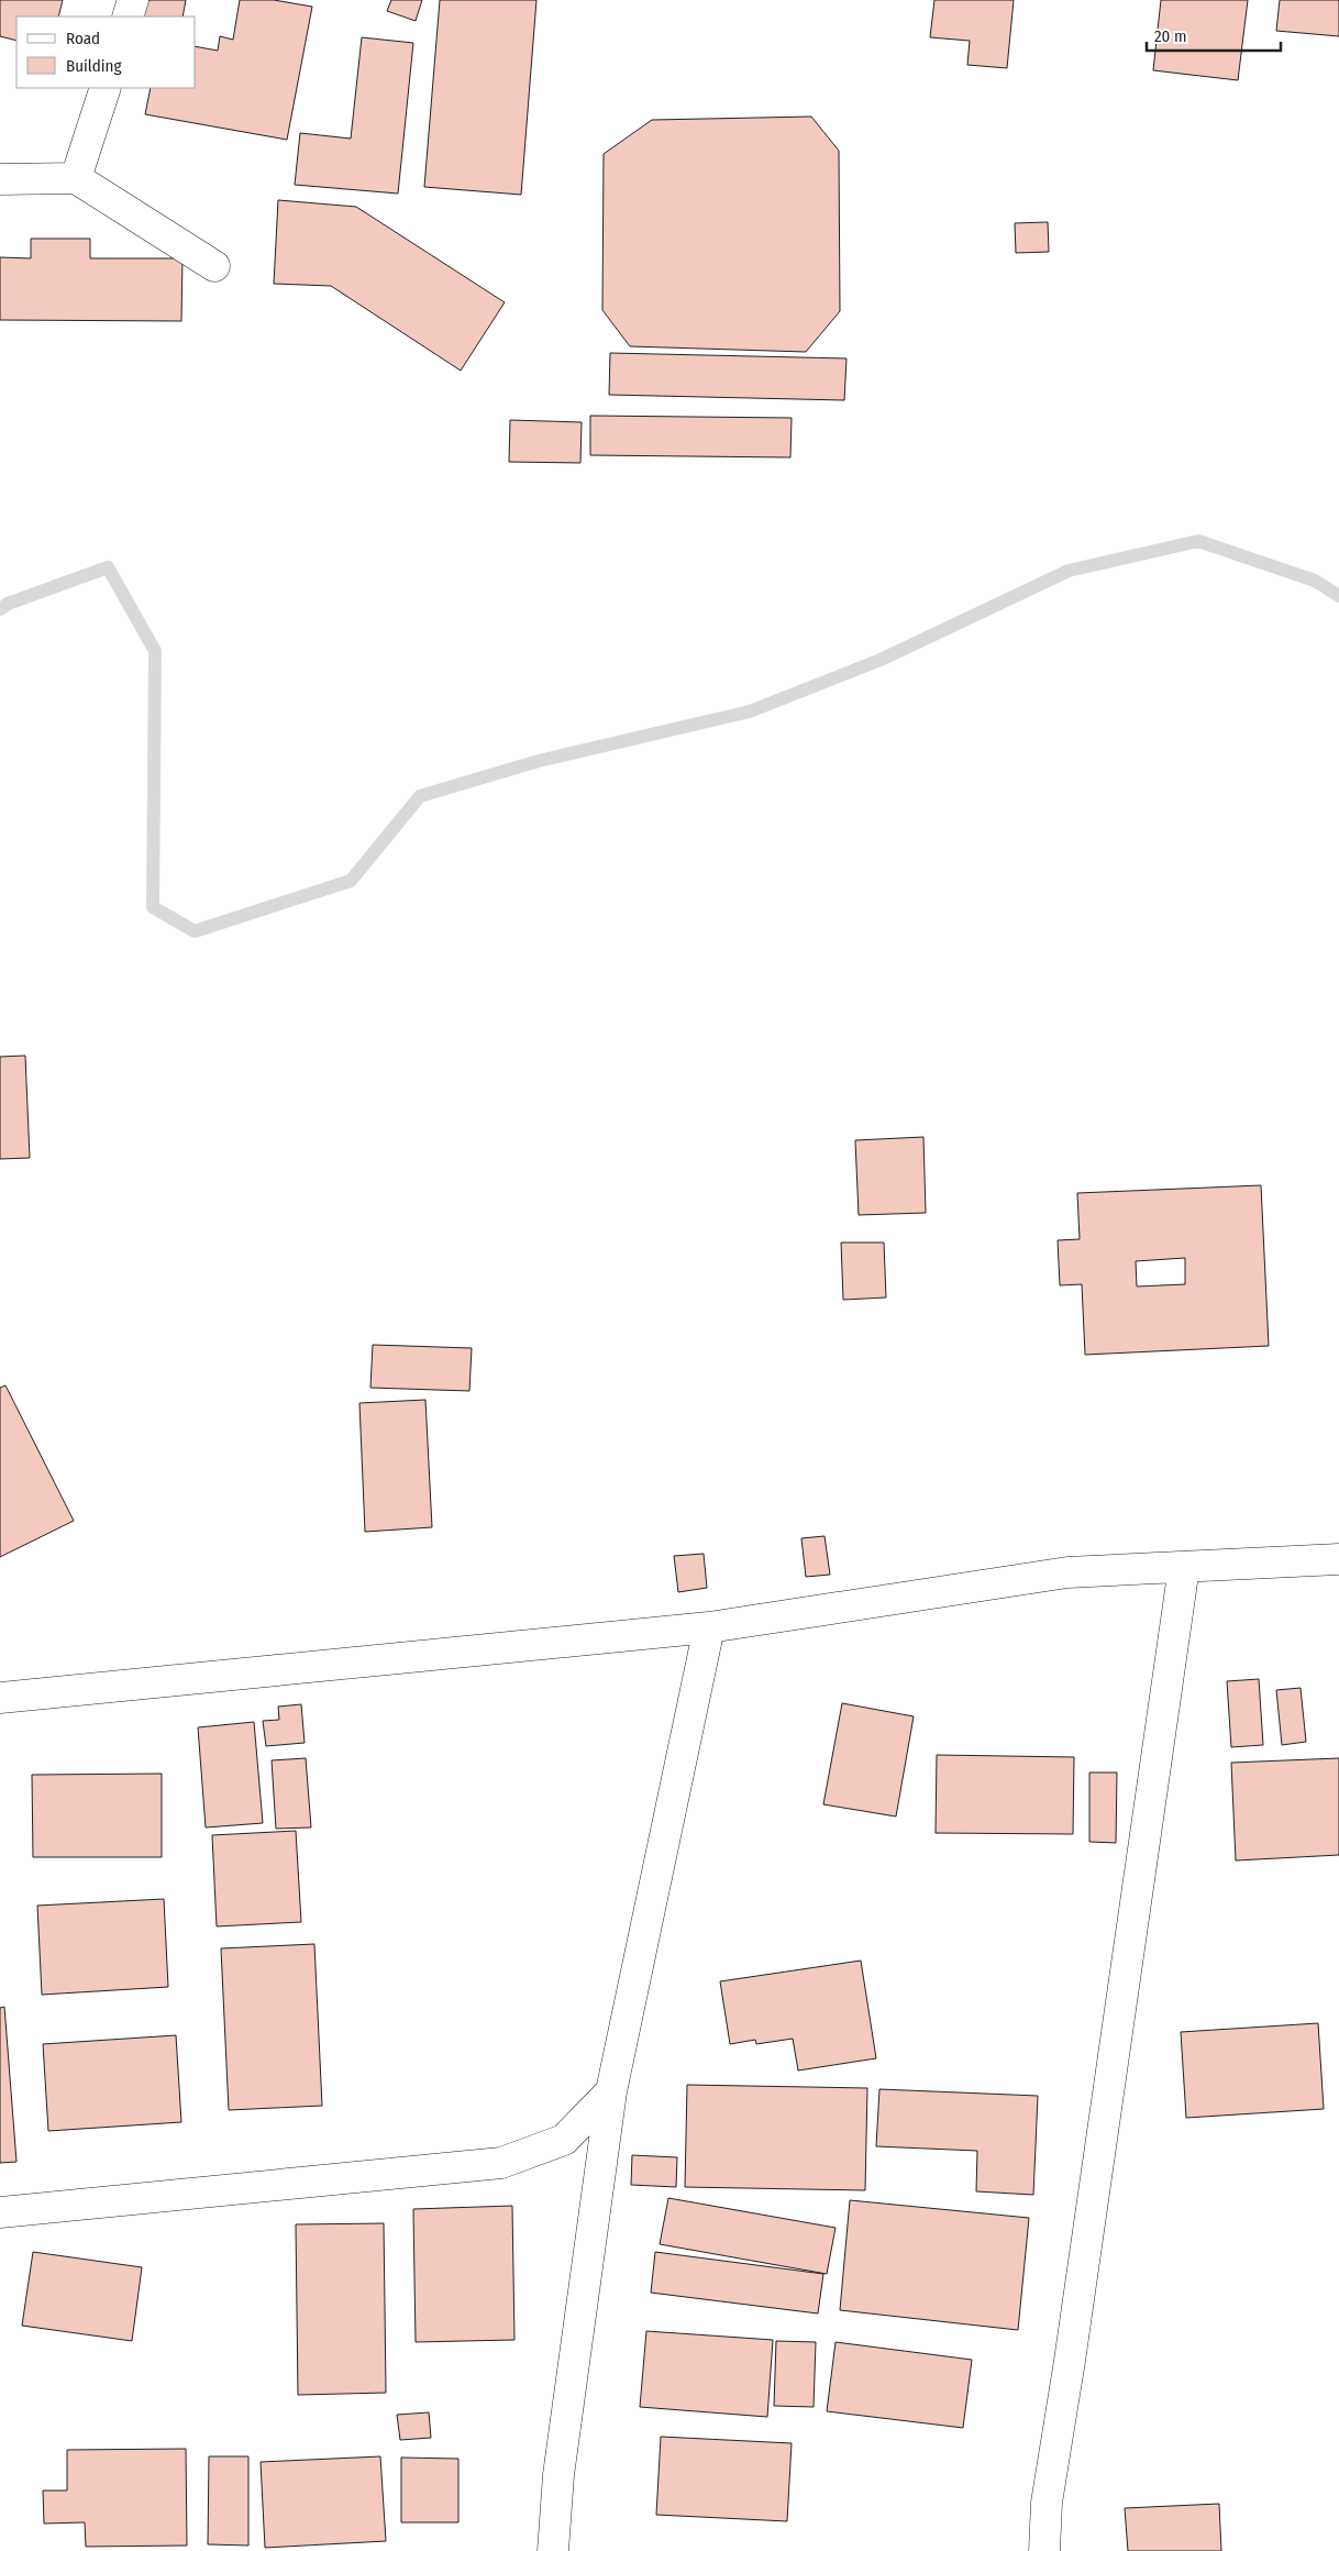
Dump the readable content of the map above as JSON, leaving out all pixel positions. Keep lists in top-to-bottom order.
{
  "legend": ["Road", "Building"],
  "scale_bar": "20 m"
}
